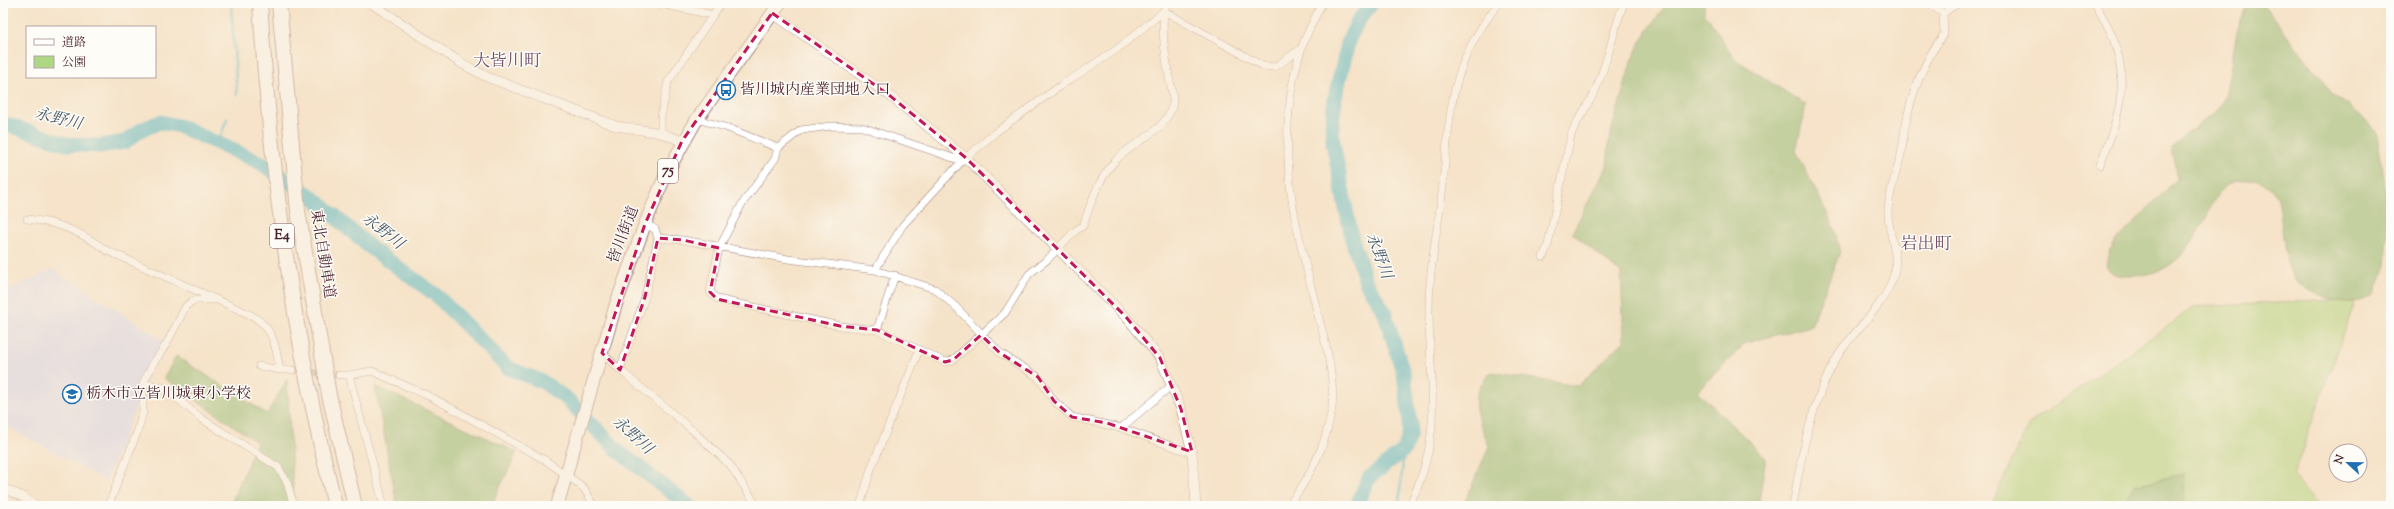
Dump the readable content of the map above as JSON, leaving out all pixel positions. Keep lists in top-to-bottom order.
{
  "streets": {
    "highway": ["E4", "東北自動車道"],
    "main road": ["75", "皆川街道"]
  },
  "districts": ["大皆川町", "岩出町"],
  "water": ["永野川"],
  "places": {
    "bus stop": ["皆川城内産業団地入口"],
    "school or university": ["栃木市立皆川城東小学校"]
  },
  "legend": ["道路", "公園"],
  "north": "left"
}
